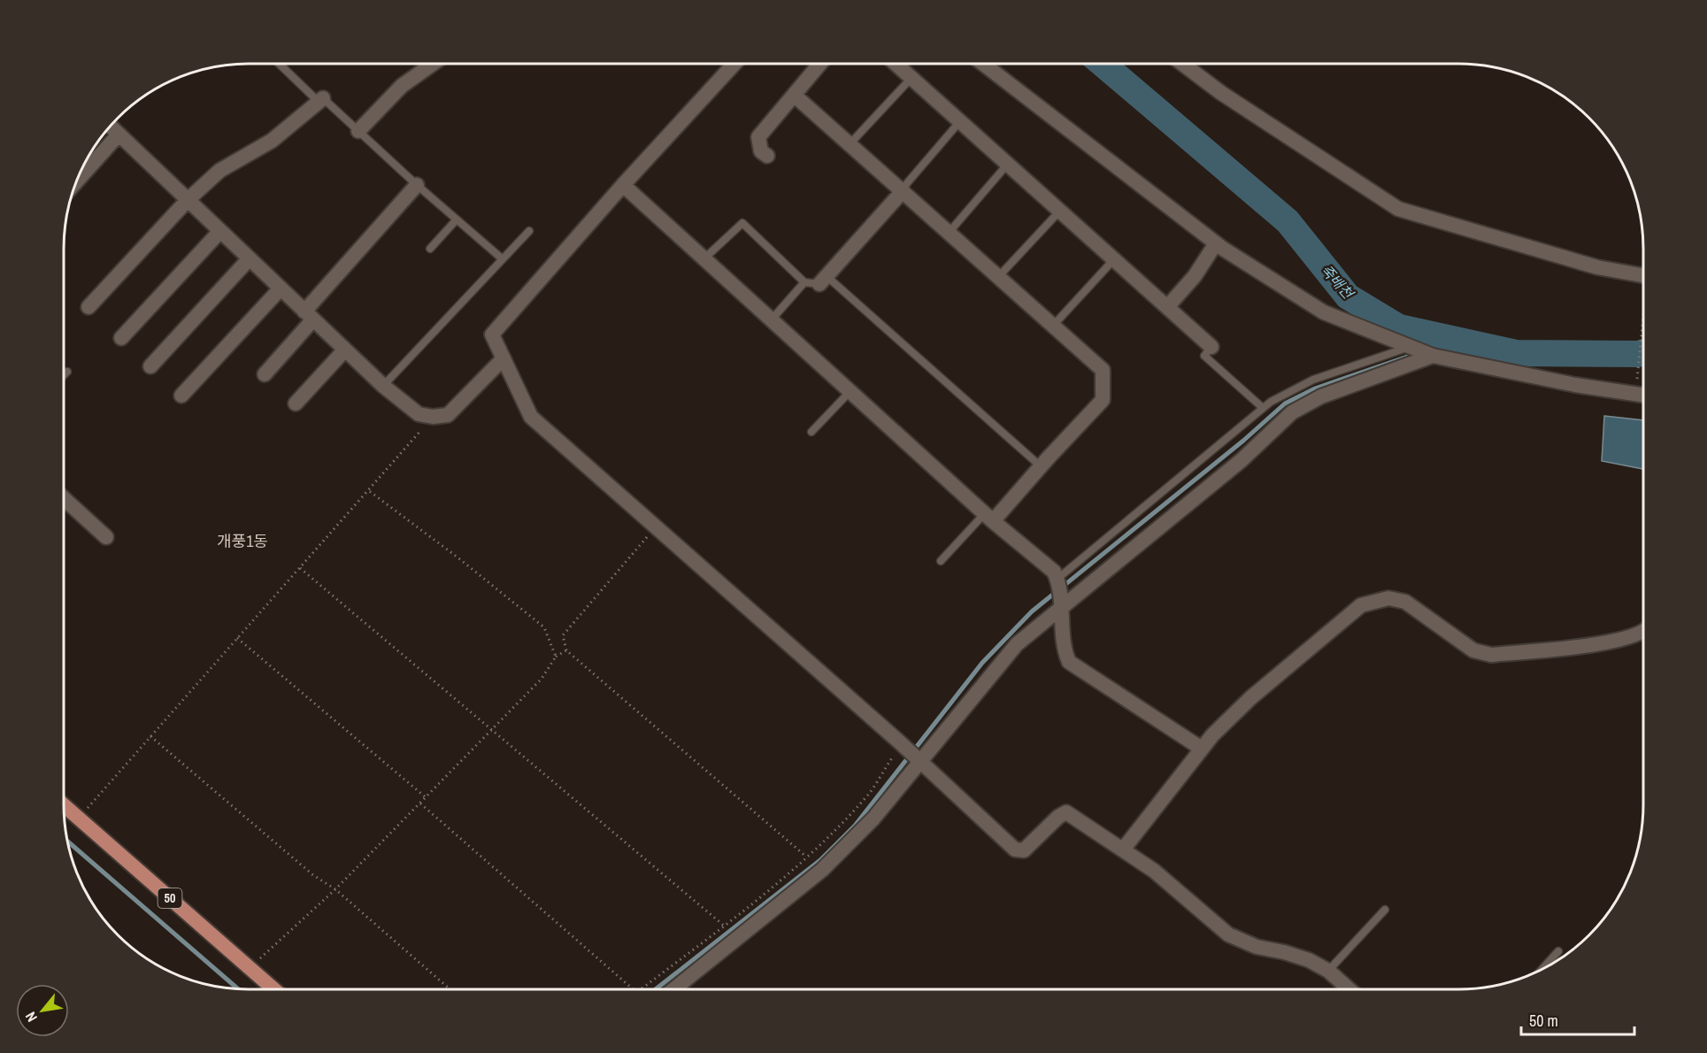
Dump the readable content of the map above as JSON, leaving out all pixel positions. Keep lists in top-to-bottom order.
{
  "streets": {
    "main road": ["50"]
  },
  "districts": ["개풍1동"],
  "water": ["죽배천"],
  "scale_bar": "50 m",
  "north": "bottom left"
}
